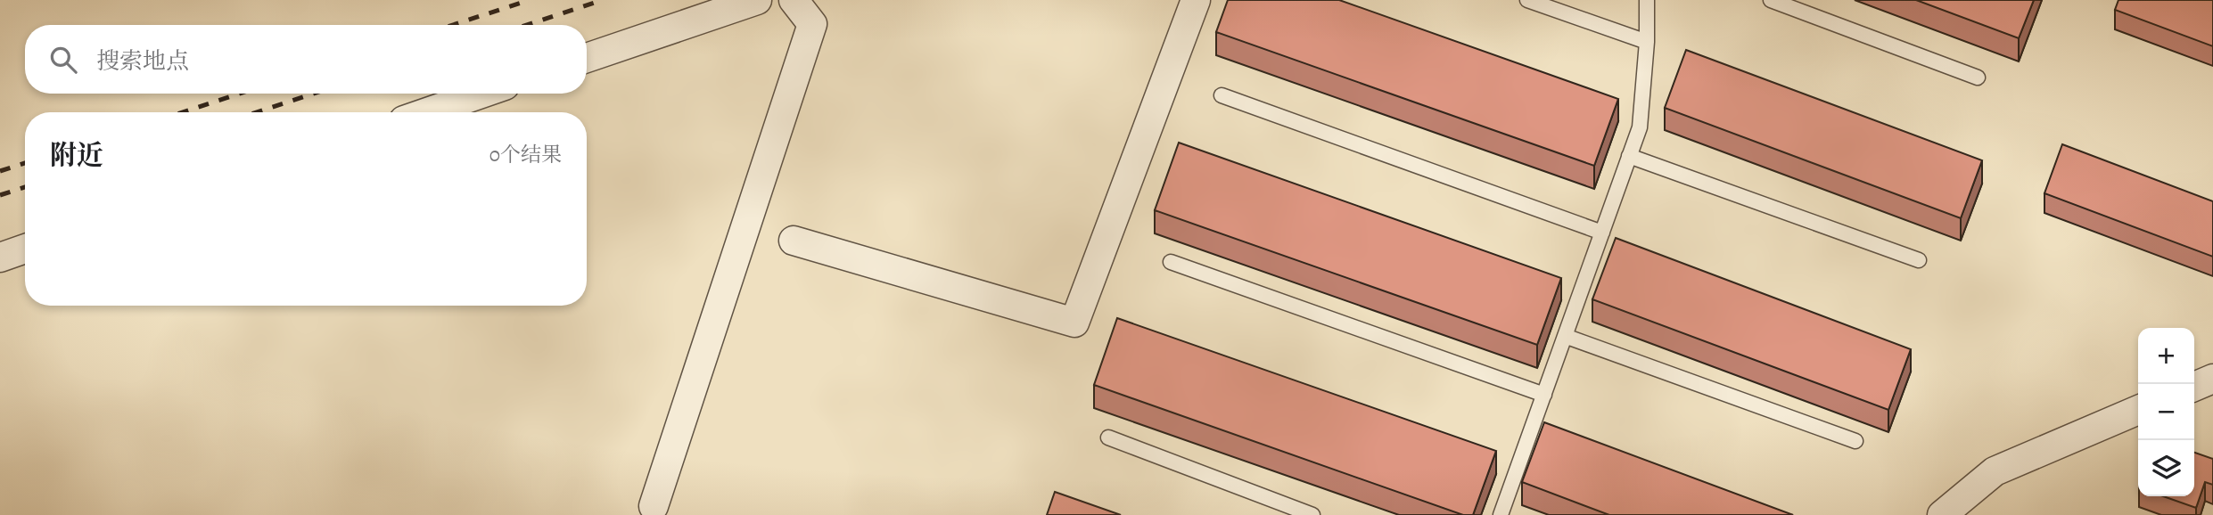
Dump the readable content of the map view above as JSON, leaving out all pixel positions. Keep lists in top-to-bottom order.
{
  "page": {
    "search": "搜索地点",
    "heading": ["附近", "0个结果"],
    "map_buttons": ["+", "−"]
  }
}
